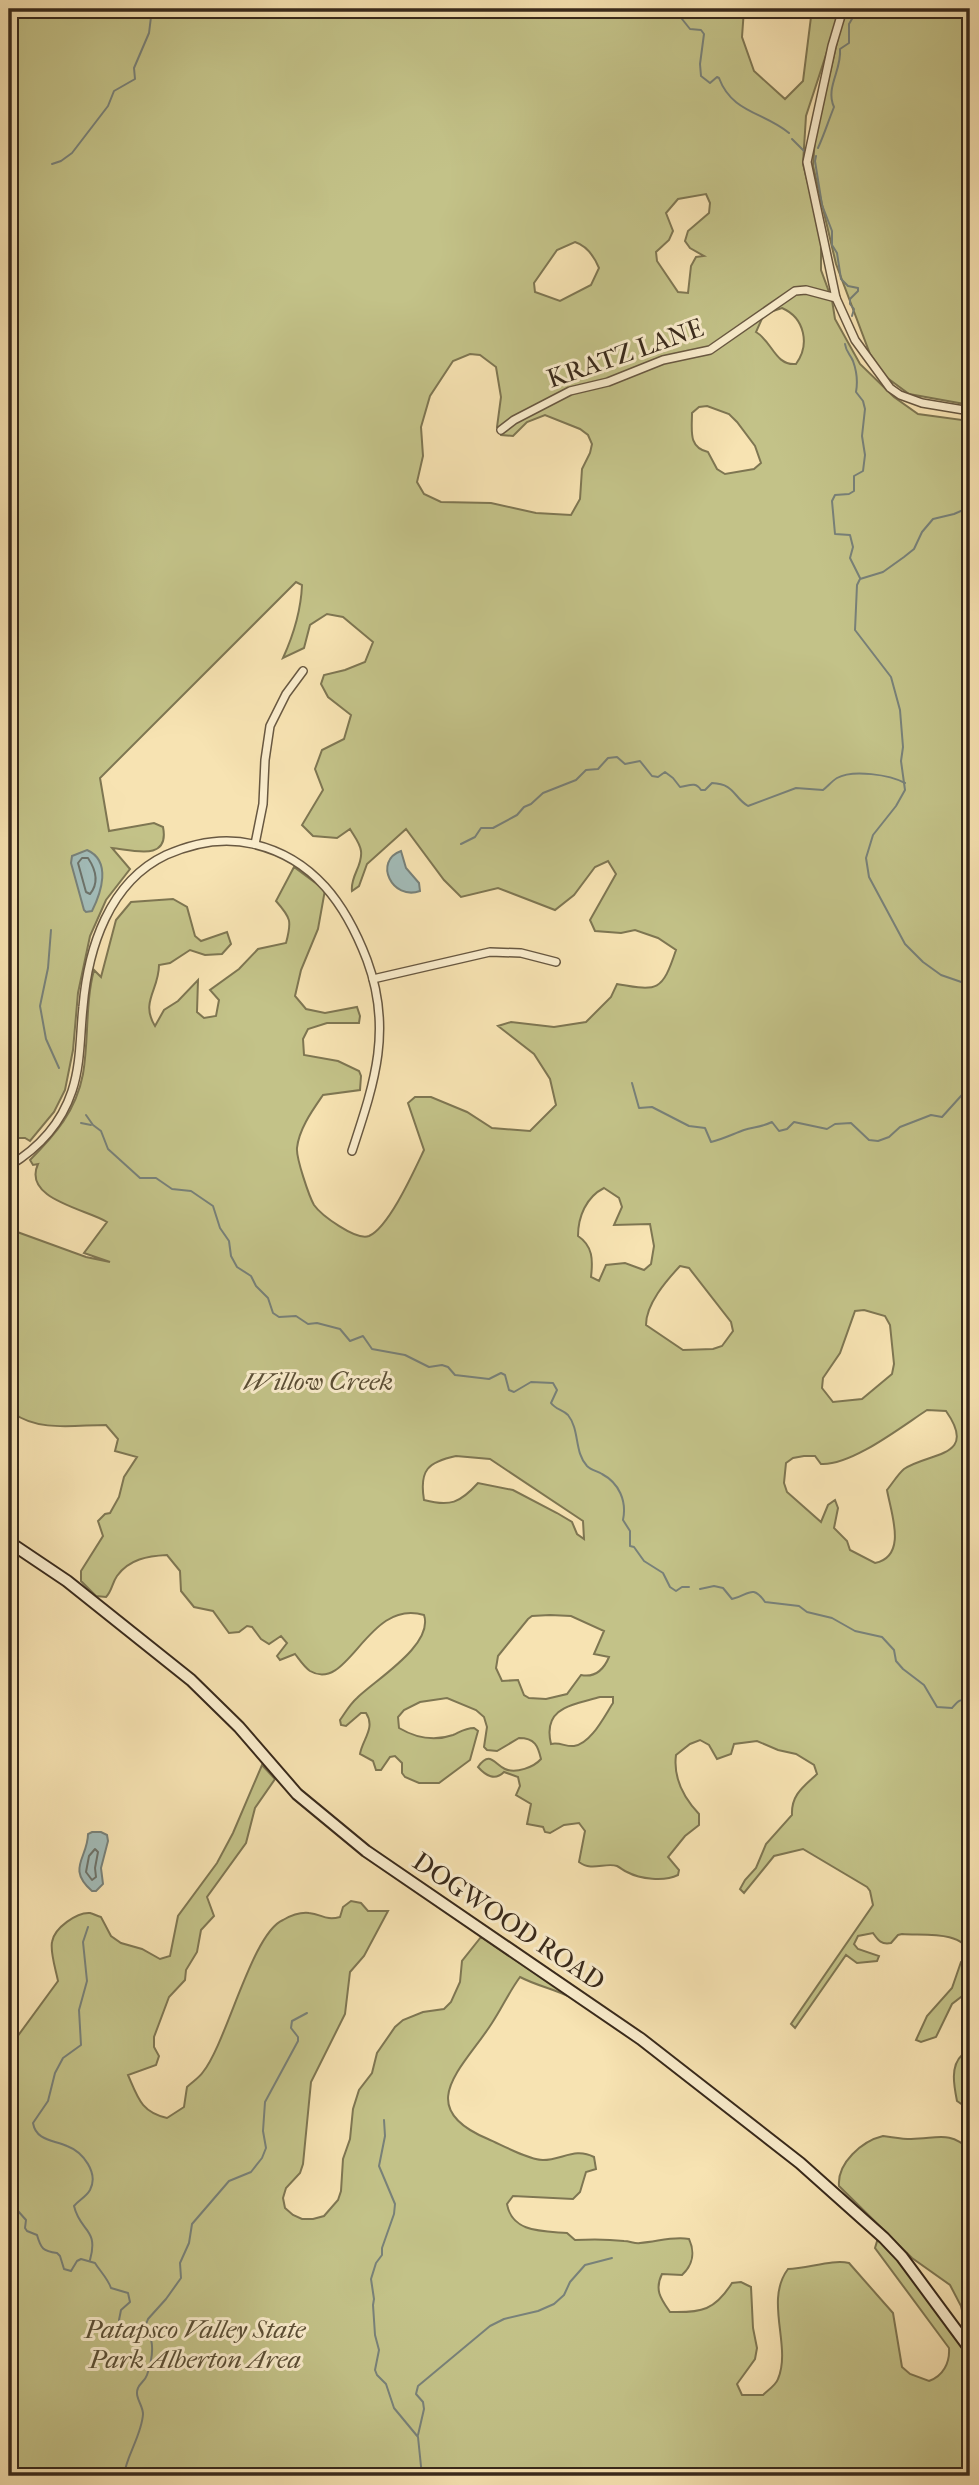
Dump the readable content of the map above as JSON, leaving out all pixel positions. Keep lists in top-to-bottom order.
{
  "streets": {
    "street": ["KRATZ LANE", "DOGWOOD ROAD"]
  },
  "parks": ["Willow Creek", "Patapsco Valley State Park Alberton Area"]
}
